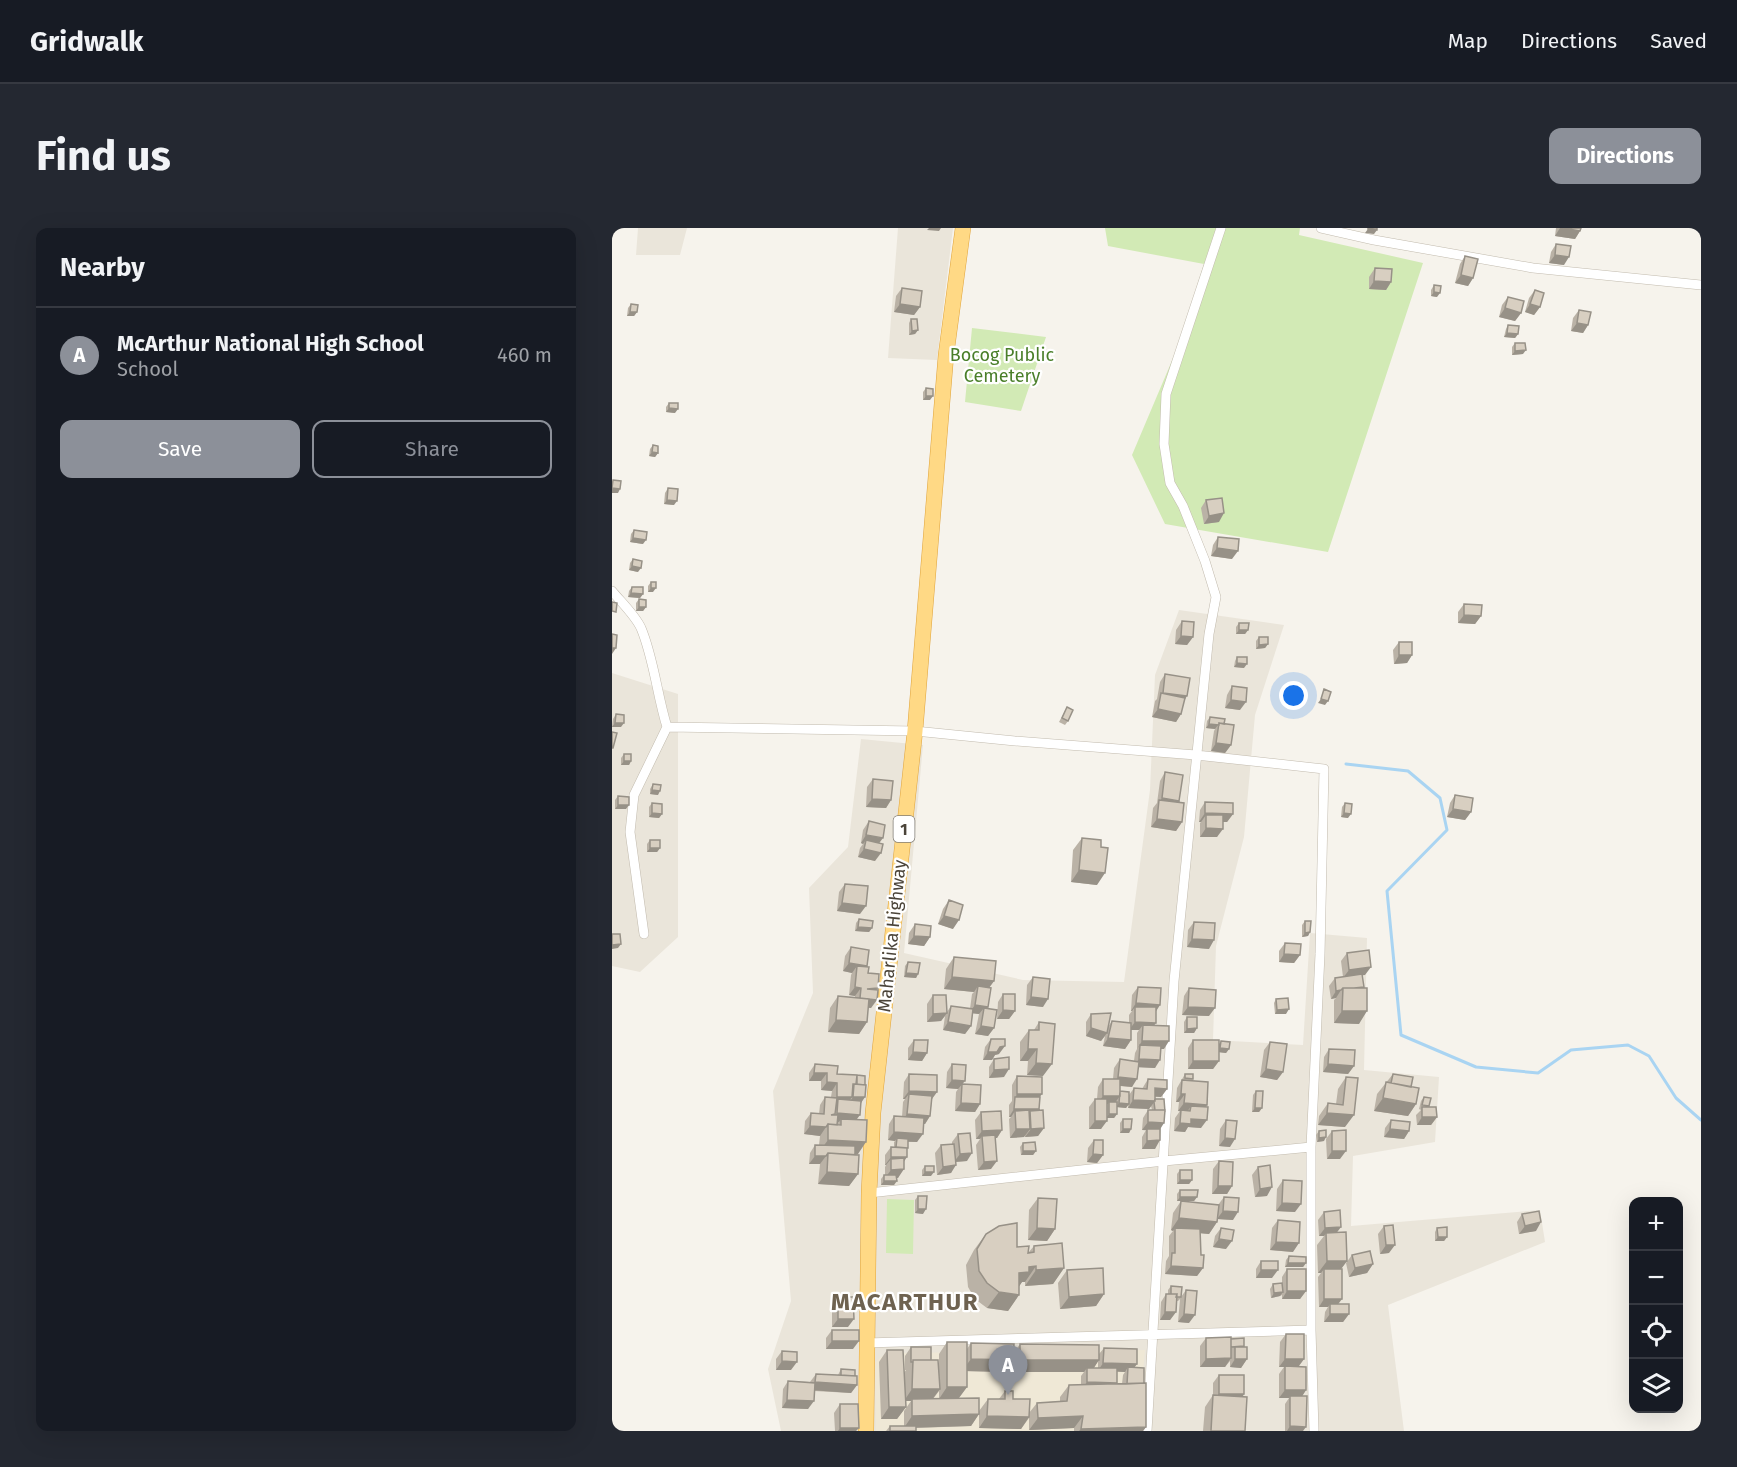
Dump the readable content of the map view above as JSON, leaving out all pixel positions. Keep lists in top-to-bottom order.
{
  "streets": {
    "highway": ["1", "Maharlika Highway"]
  },
  "districts": ["MACARTHUR"],
  "parks": ["Bocog Public Cemetery"],
  "page": {
    "header": "Gridwalk",
    "nav": ["Map", "Directions", "Saved"],
    "buttons": [
      "Directions",
      ["Save", "Share"]
    ],
    "title": "Find us",
    "heading": "Nearby",
    "list": [
      {
        "mark": "A",
        "name": "McArthur National High School",
        "note": "School",
        "value": "460 m"
      }
    ],
    "map_buttons": ["+", "−"],
    "pins": "A"
  }
}
